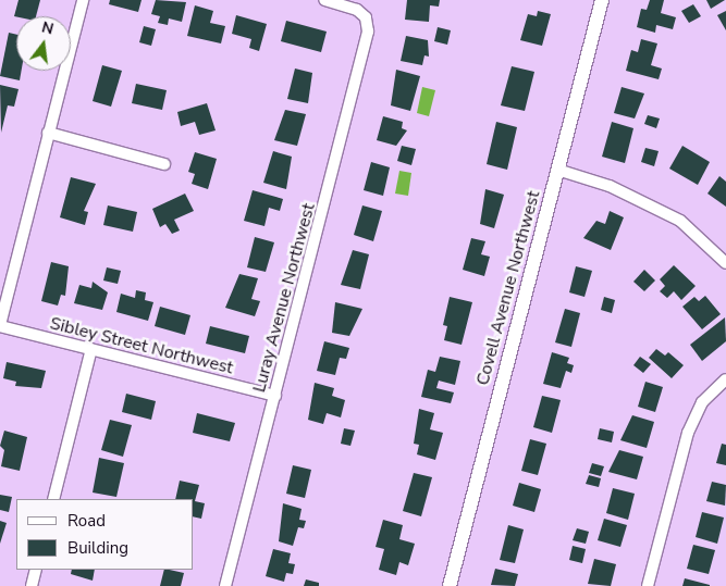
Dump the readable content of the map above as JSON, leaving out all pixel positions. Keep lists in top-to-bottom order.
{
  "streets": {
    "street": ["Covell Avenue Northwest", "Luray Avenue Northwest", "Sibley Street Northwest"]
  },
  "crossings": [
    ["Luray Avenue Northwest", "Sibley Street Northwest"]
  ],
  "legend": ["Road", "Building"],
  "north": "top"
}
